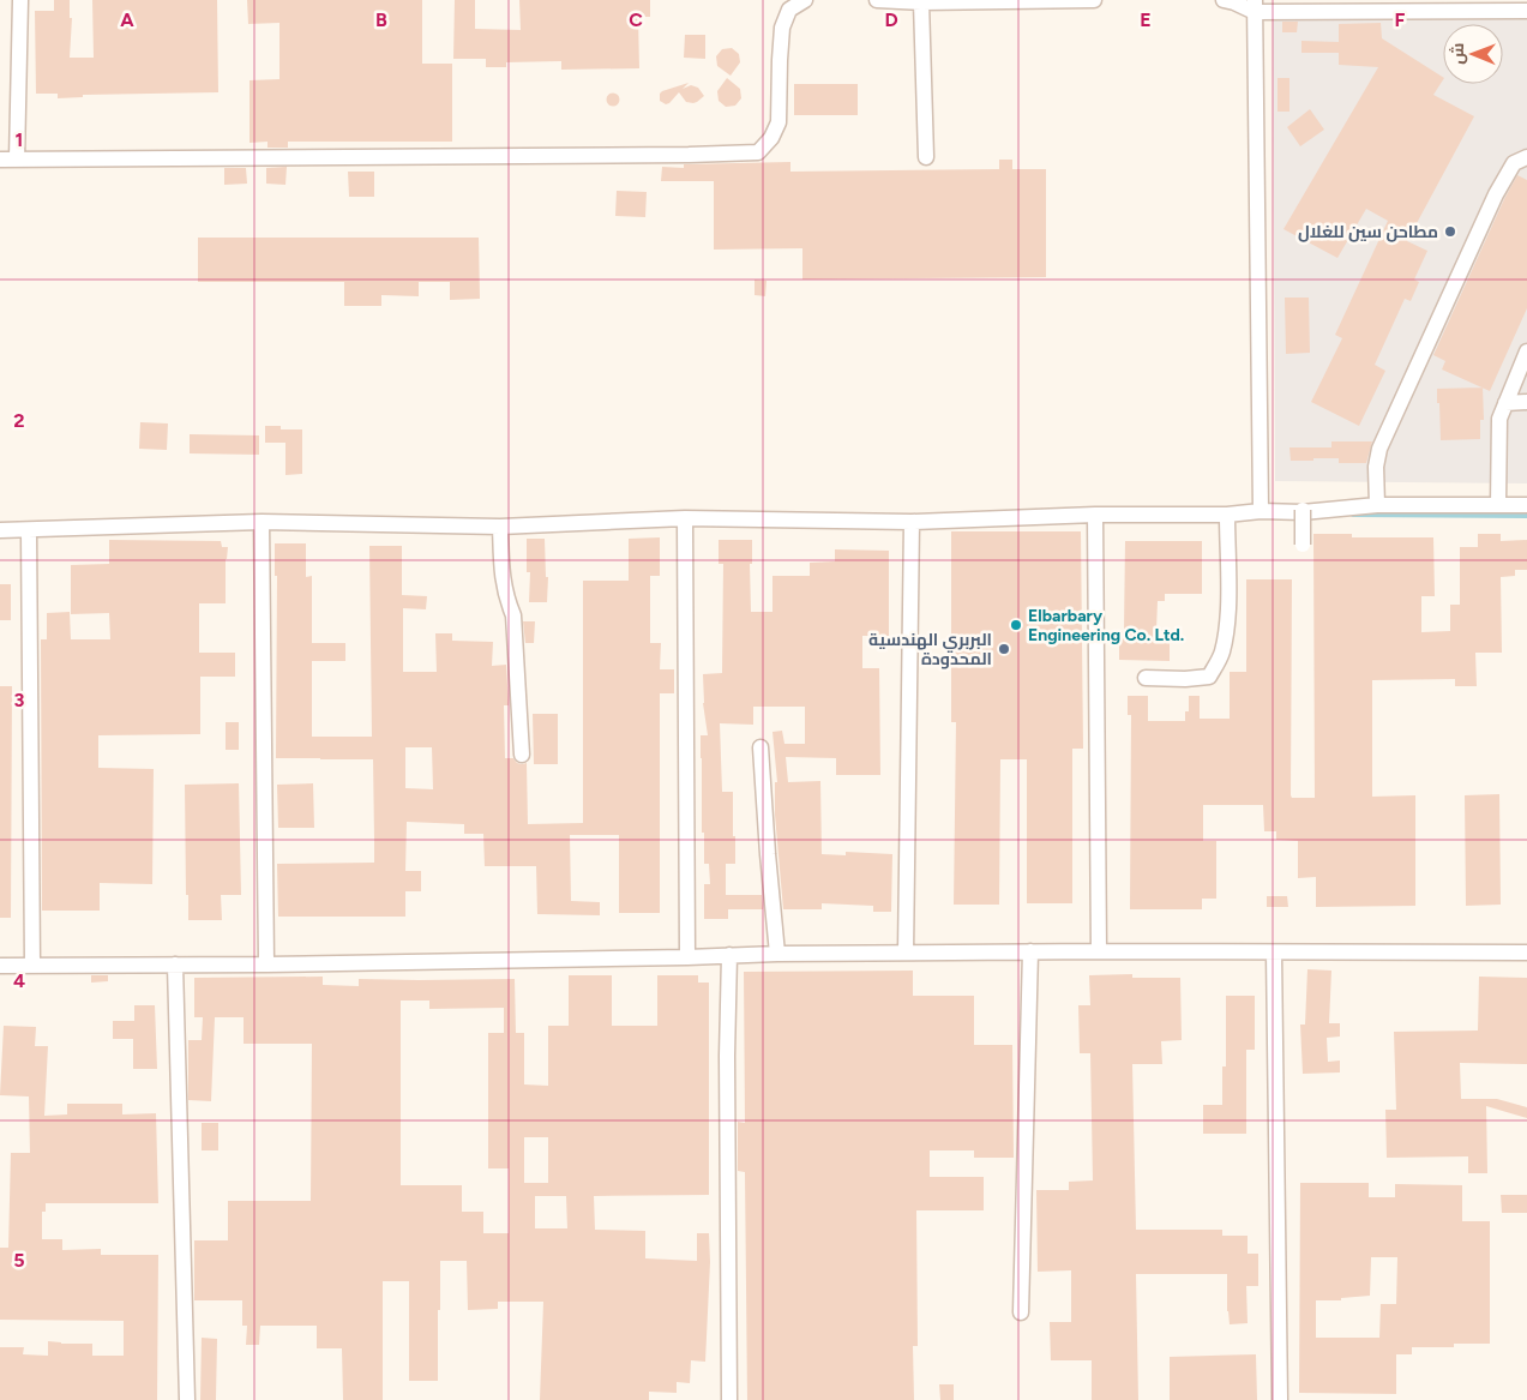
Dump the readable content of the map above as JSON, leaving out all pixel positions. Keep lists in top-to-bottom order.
{
  "places": ["مطاحن سين للغلال", "Elbarbary Engineering Co. Ltd.", "البربري الهندسية المحدودة"],
  "north": "left",
  "grid": {
    "columns": [
      "A",
      "B",
      "C",
      "D",
      "E",
      "F"
    ],
    "rows": [
      "1",
      "2",
      "3",
      "4",
      "5"
    ]
  }
}
